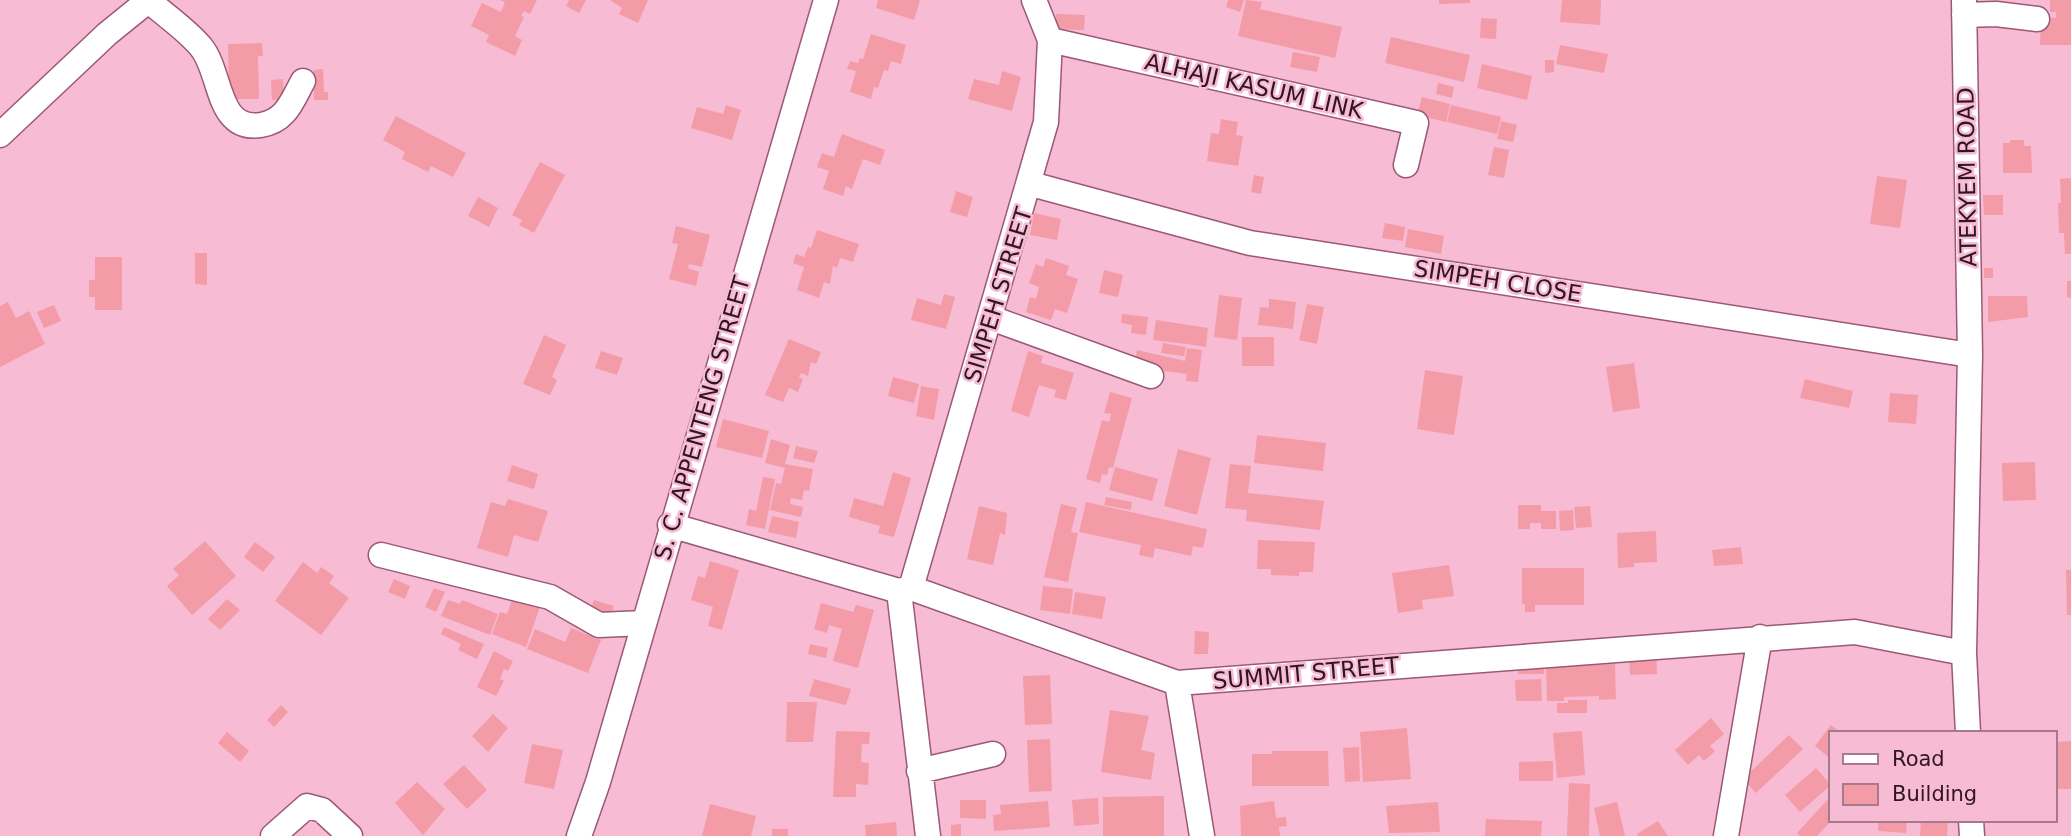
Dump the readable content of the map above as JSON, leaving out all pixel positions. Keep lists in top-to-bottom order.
{
  "streets": {
    "street": [
      "ALHAJI KASUM LINK",
      "ATEKYEM ROAD",
      "SIMPEH CLOSE",
      "SIMPEH STREET",
      "S. C. APPENTENG STREET",
      "SUMMIT STREET"
    ]
  },
  "crossings": [
    ["ALHAJI KASUM LINK", "SIMPEH STREET"],
    ["ATEKYEM ROAD", "SIMPEH CLOSE"],
    ["ATEKYEM ROAD", "SUMMIT STREET"],
    ["SIMPEH CLOSE", "SIMPEH STREET"],
    ["SIMPEH STREET", "SUMMIT STREET"],
    ["S. C. APPENTENG STREET", "SUMMIT STREET"]
  ],
  "legend": ["Road", "Building"]
}
